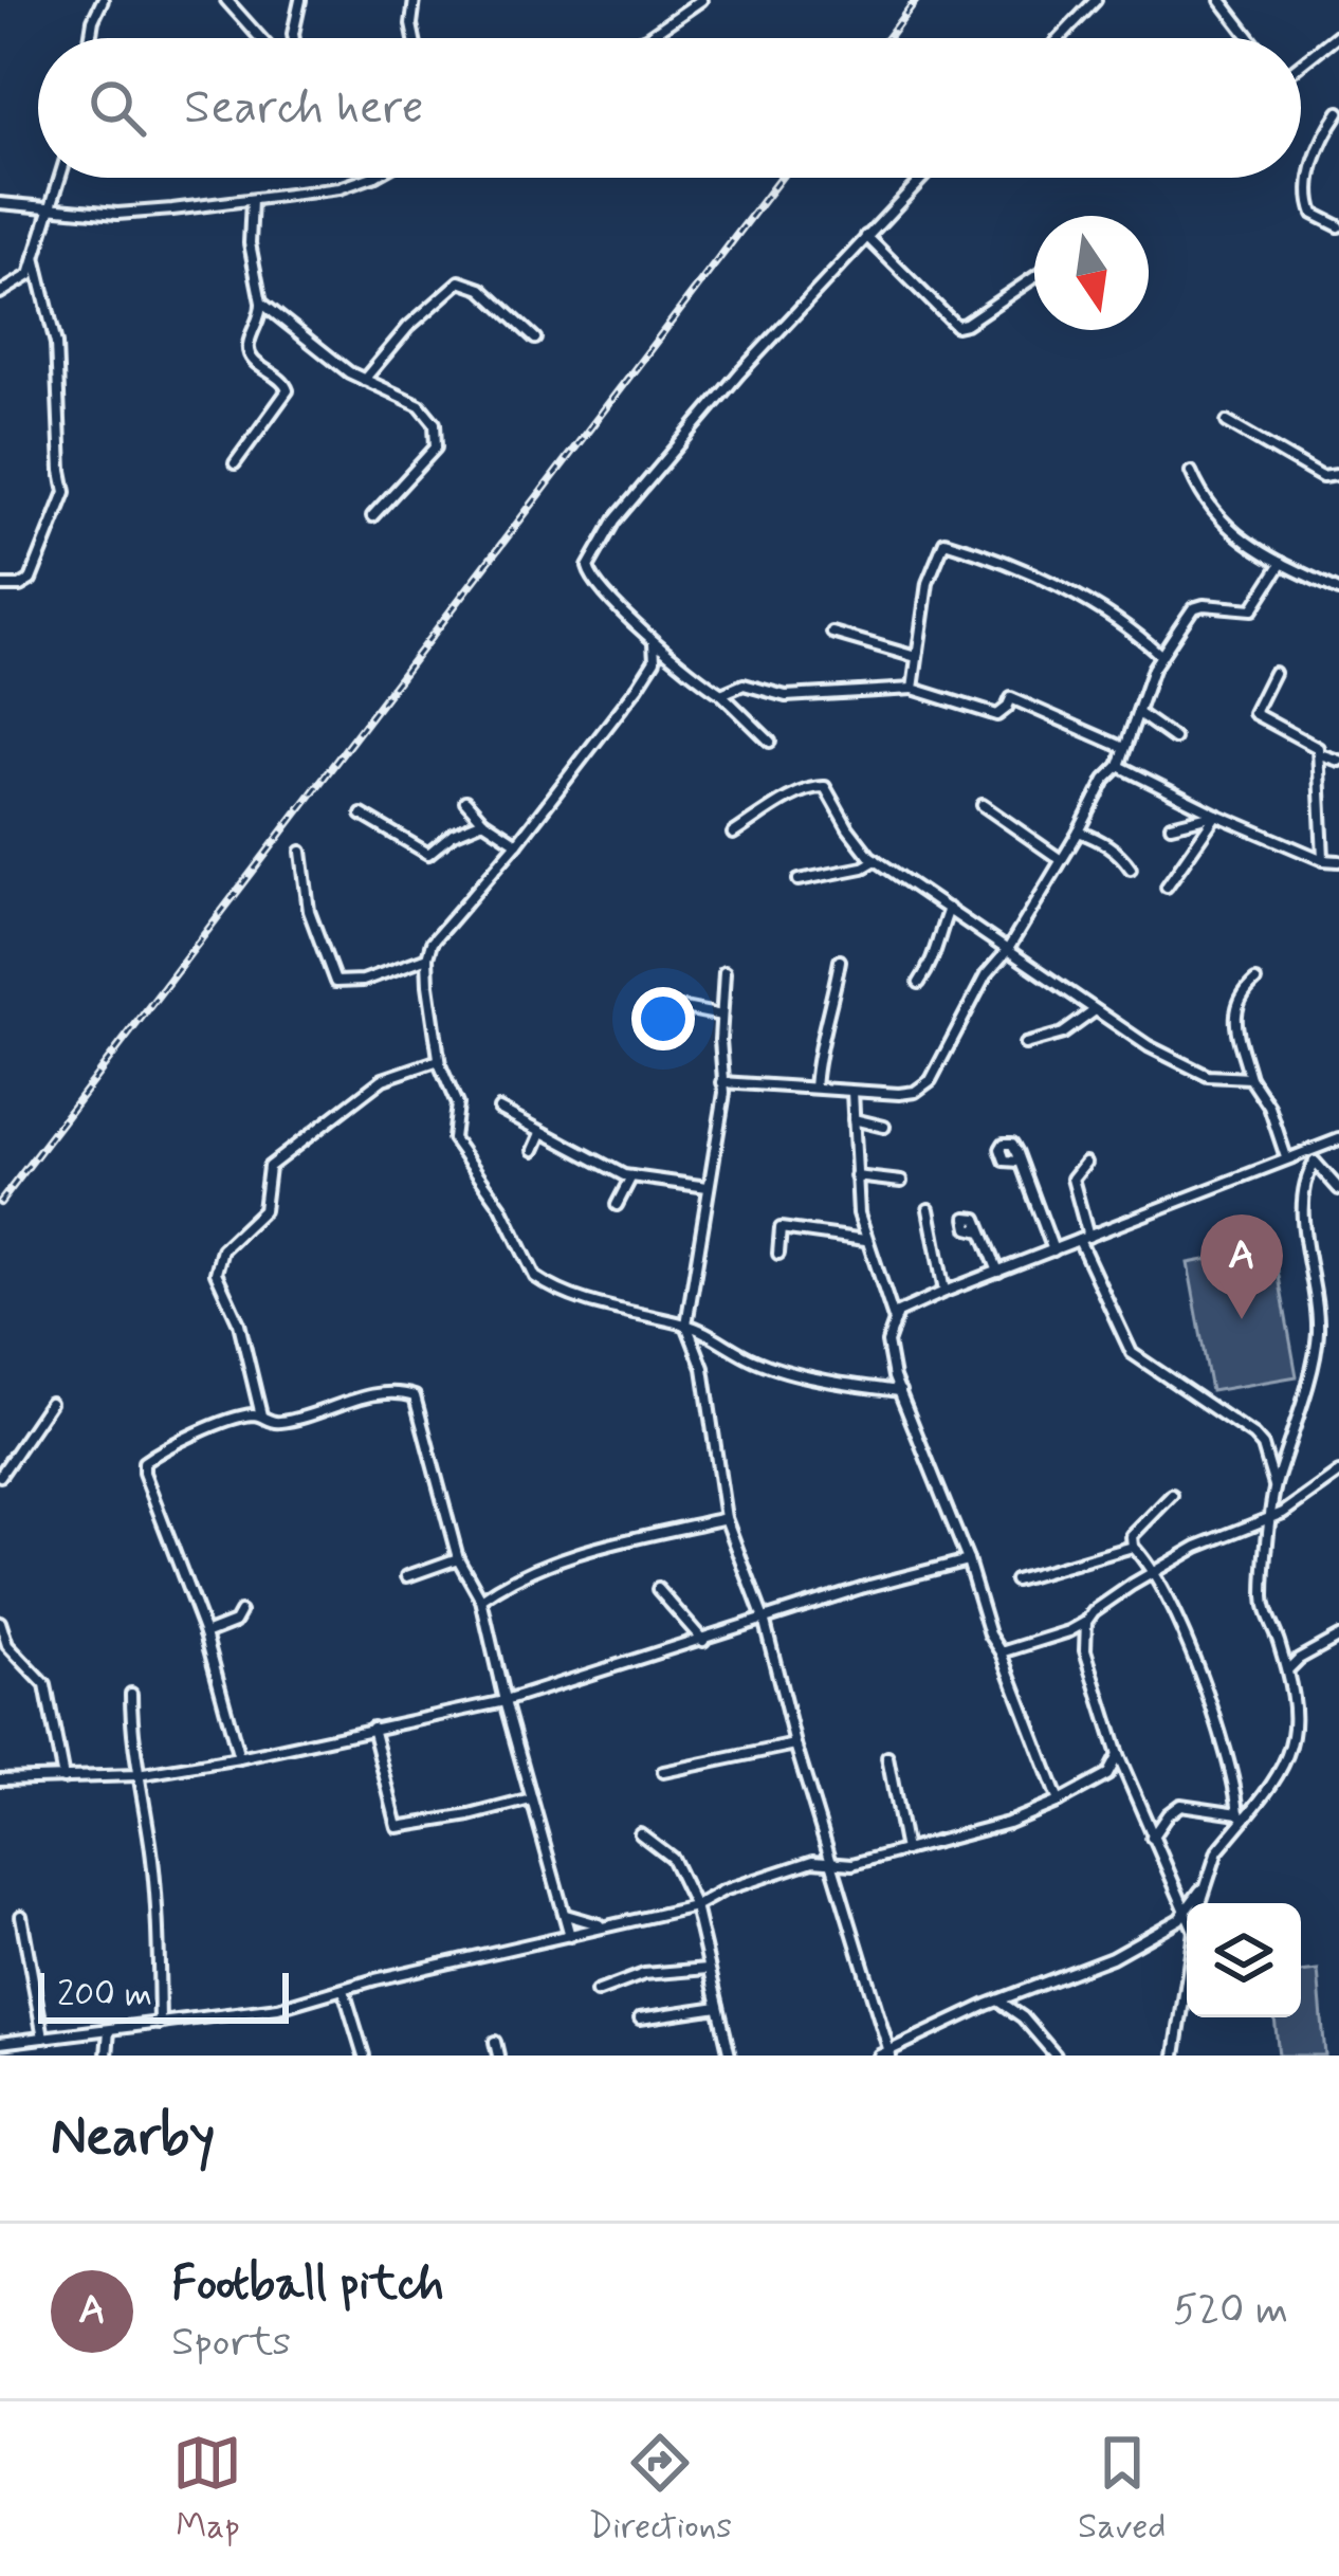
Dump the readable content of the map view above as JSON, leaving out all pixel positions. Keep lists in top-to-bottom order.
{
  "scale_bar": "200 m",
  "north": "bottom",
  "page": {
    "search": "Search here",
    "pins": "A",
    "scale": "200 m",
    "heading": "Nearby",
    "list": [
      {
        "mark": "A",
        "name": "Football pitch",
        "note": "Sports",
        "value": "520 m"
      }
    ],
    "nav": ["Map", "Directions", "Saved"]
  }
}
